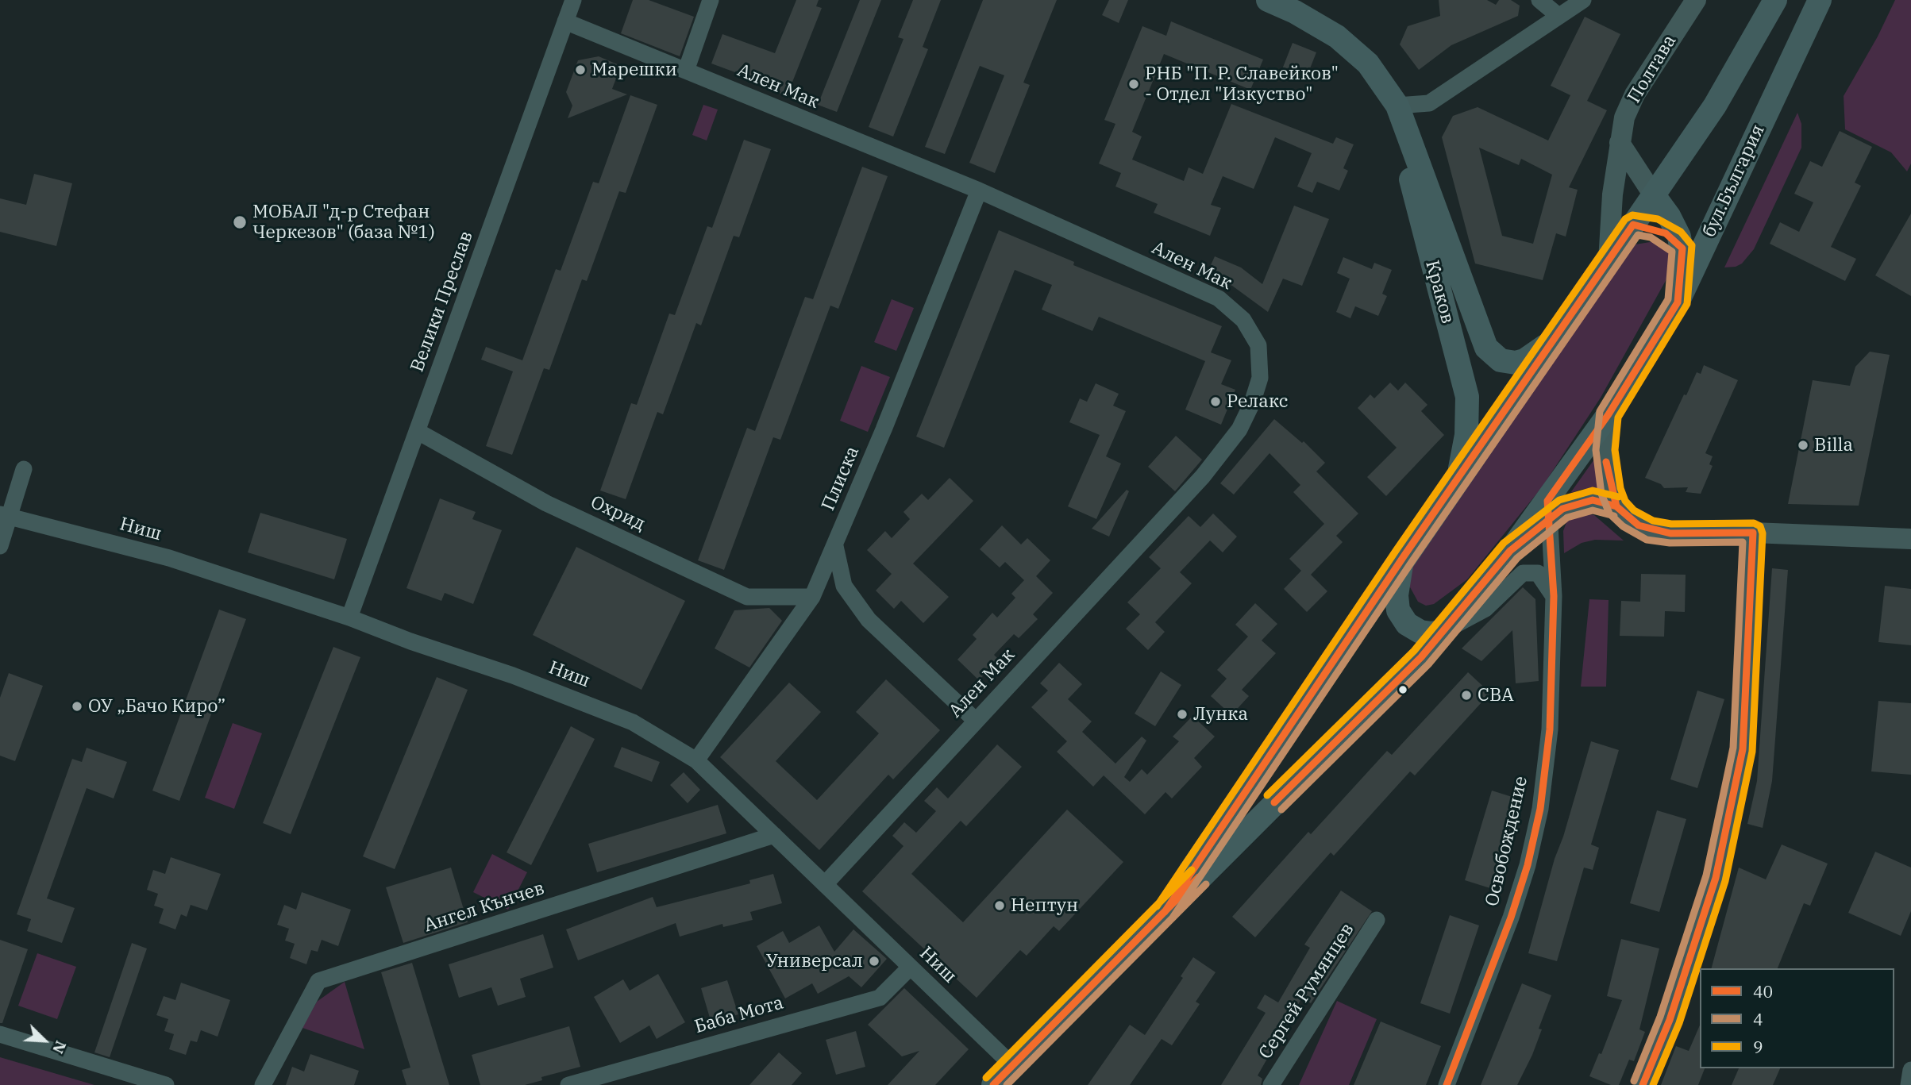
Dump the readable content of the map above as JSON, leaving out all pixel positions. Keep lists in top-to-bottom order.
{
  "streets": {
    "main road": ["бул.България", "Краков"],
    "street": [
      "Полтава",
      "Ален Мак",
      "Велики Преслав",
      "Плиска",
      "Охрид",
      "Ниш",
      "Освобождение",
      "Ангел Кънчев",
      "Сергей Румянцев",
      "Баба Мота"
    ]
  },
  "crossings": [
    ["Ален Мак", "Велики Преслав"],
    ["Ален Мак", "Плиска"],
    ["Ален Мак", "Ниш"],
    ["бул.България", "Освобождение"],
    ["Велики Преслав", "Охрид"],
    ["Велики Преслав", "Ниш"],
    ["Плиска", "Охрид"],
    ["Плиска", "Ниш"],
    ["Ниш", "Ангел Кънчев"],
    ["Ниш", "Баба Мота"]
  ],
  "places": [
    "Марешки",
    "РНБ \"П. Р. Славейков\" - Отдел \"Изкуство\"",
    "МОБАЛ \"д-р Стефан Черкезов\" (база №1)",
    "Релакс",
    "Billa",
    "CBA",
    "ОУ „Бачо Киро”",
    "Лунка",
    "Нептун",
    "Универсал"
  ],
  "lines": ["transit line 9", "transit line 40", "transit line 4"],
  "legend": ["40", "4", "9"],
  "north": "bottom right"
}
